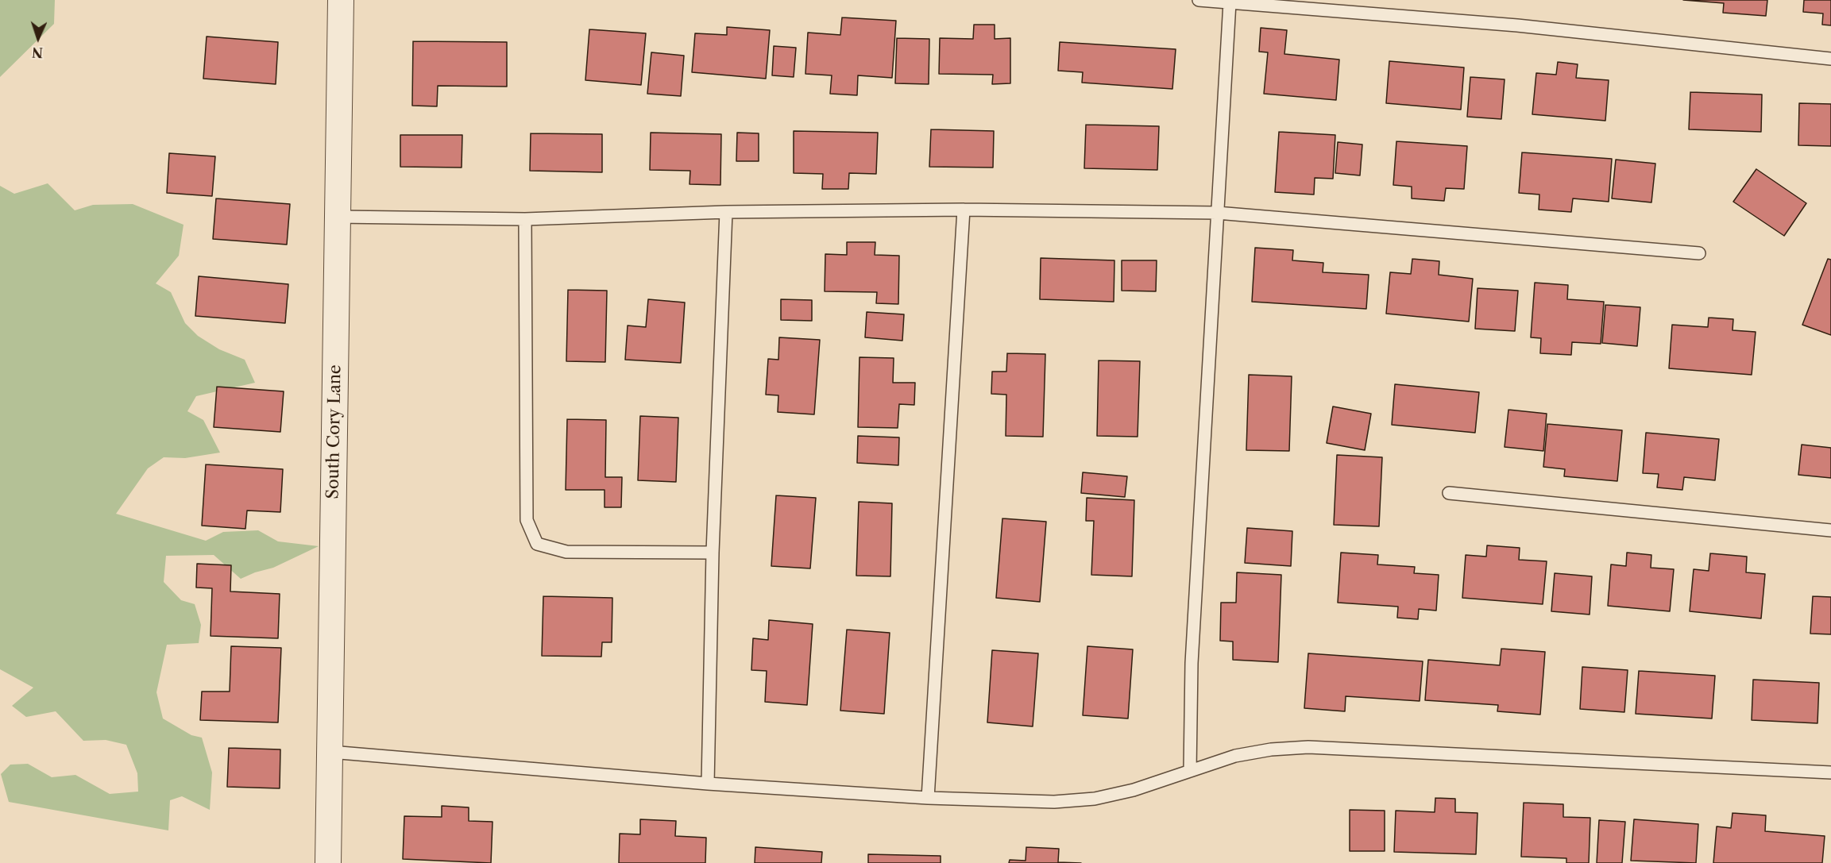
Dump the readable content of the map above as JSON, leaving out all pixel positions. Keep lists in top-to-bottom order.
{
  "streets": {
    "street": ["South Cory Lane"]
  },
  "north": "bottom"
}
